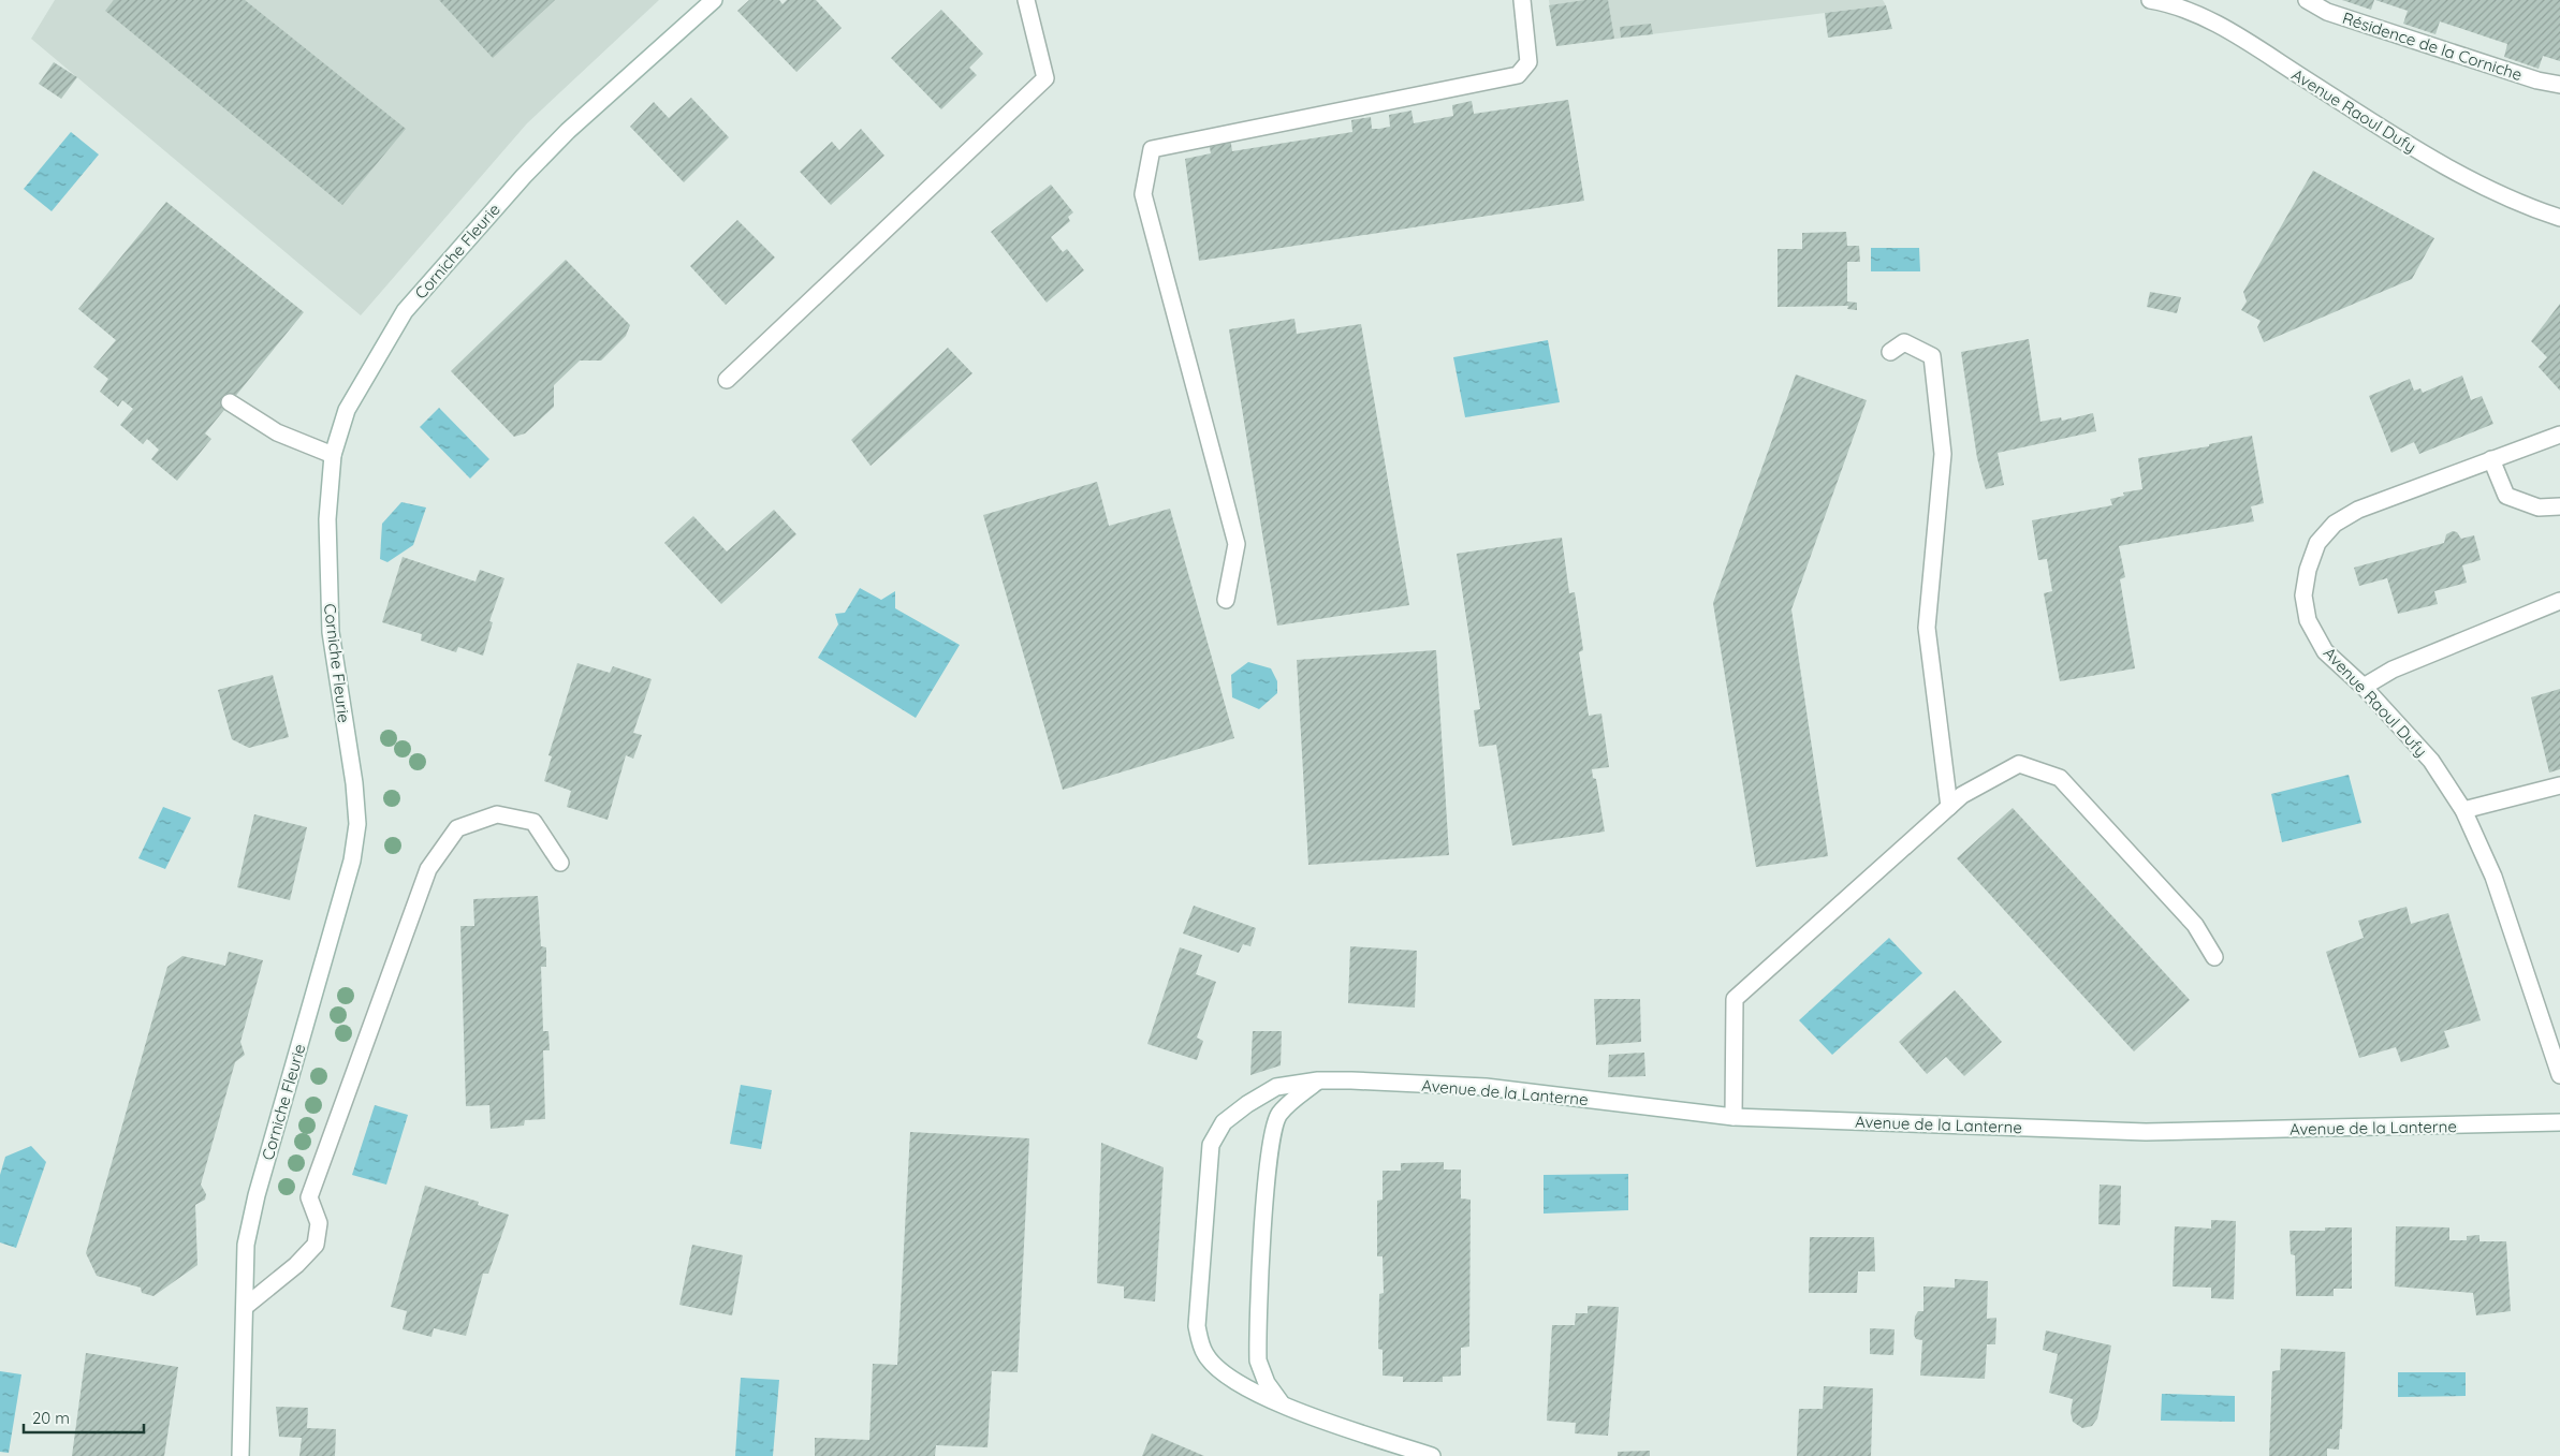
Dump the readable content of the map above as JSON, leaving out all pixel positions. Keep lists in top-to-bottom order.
{
  "streets": {
    "street": [
      "Résidence de la Corniche",
      "Avenue Raoul Dufy",
      "Corniche Fleurie",
      "Avenue de la Lanterne"
    ]
  },
  "scale_bar": "20 m"
}
